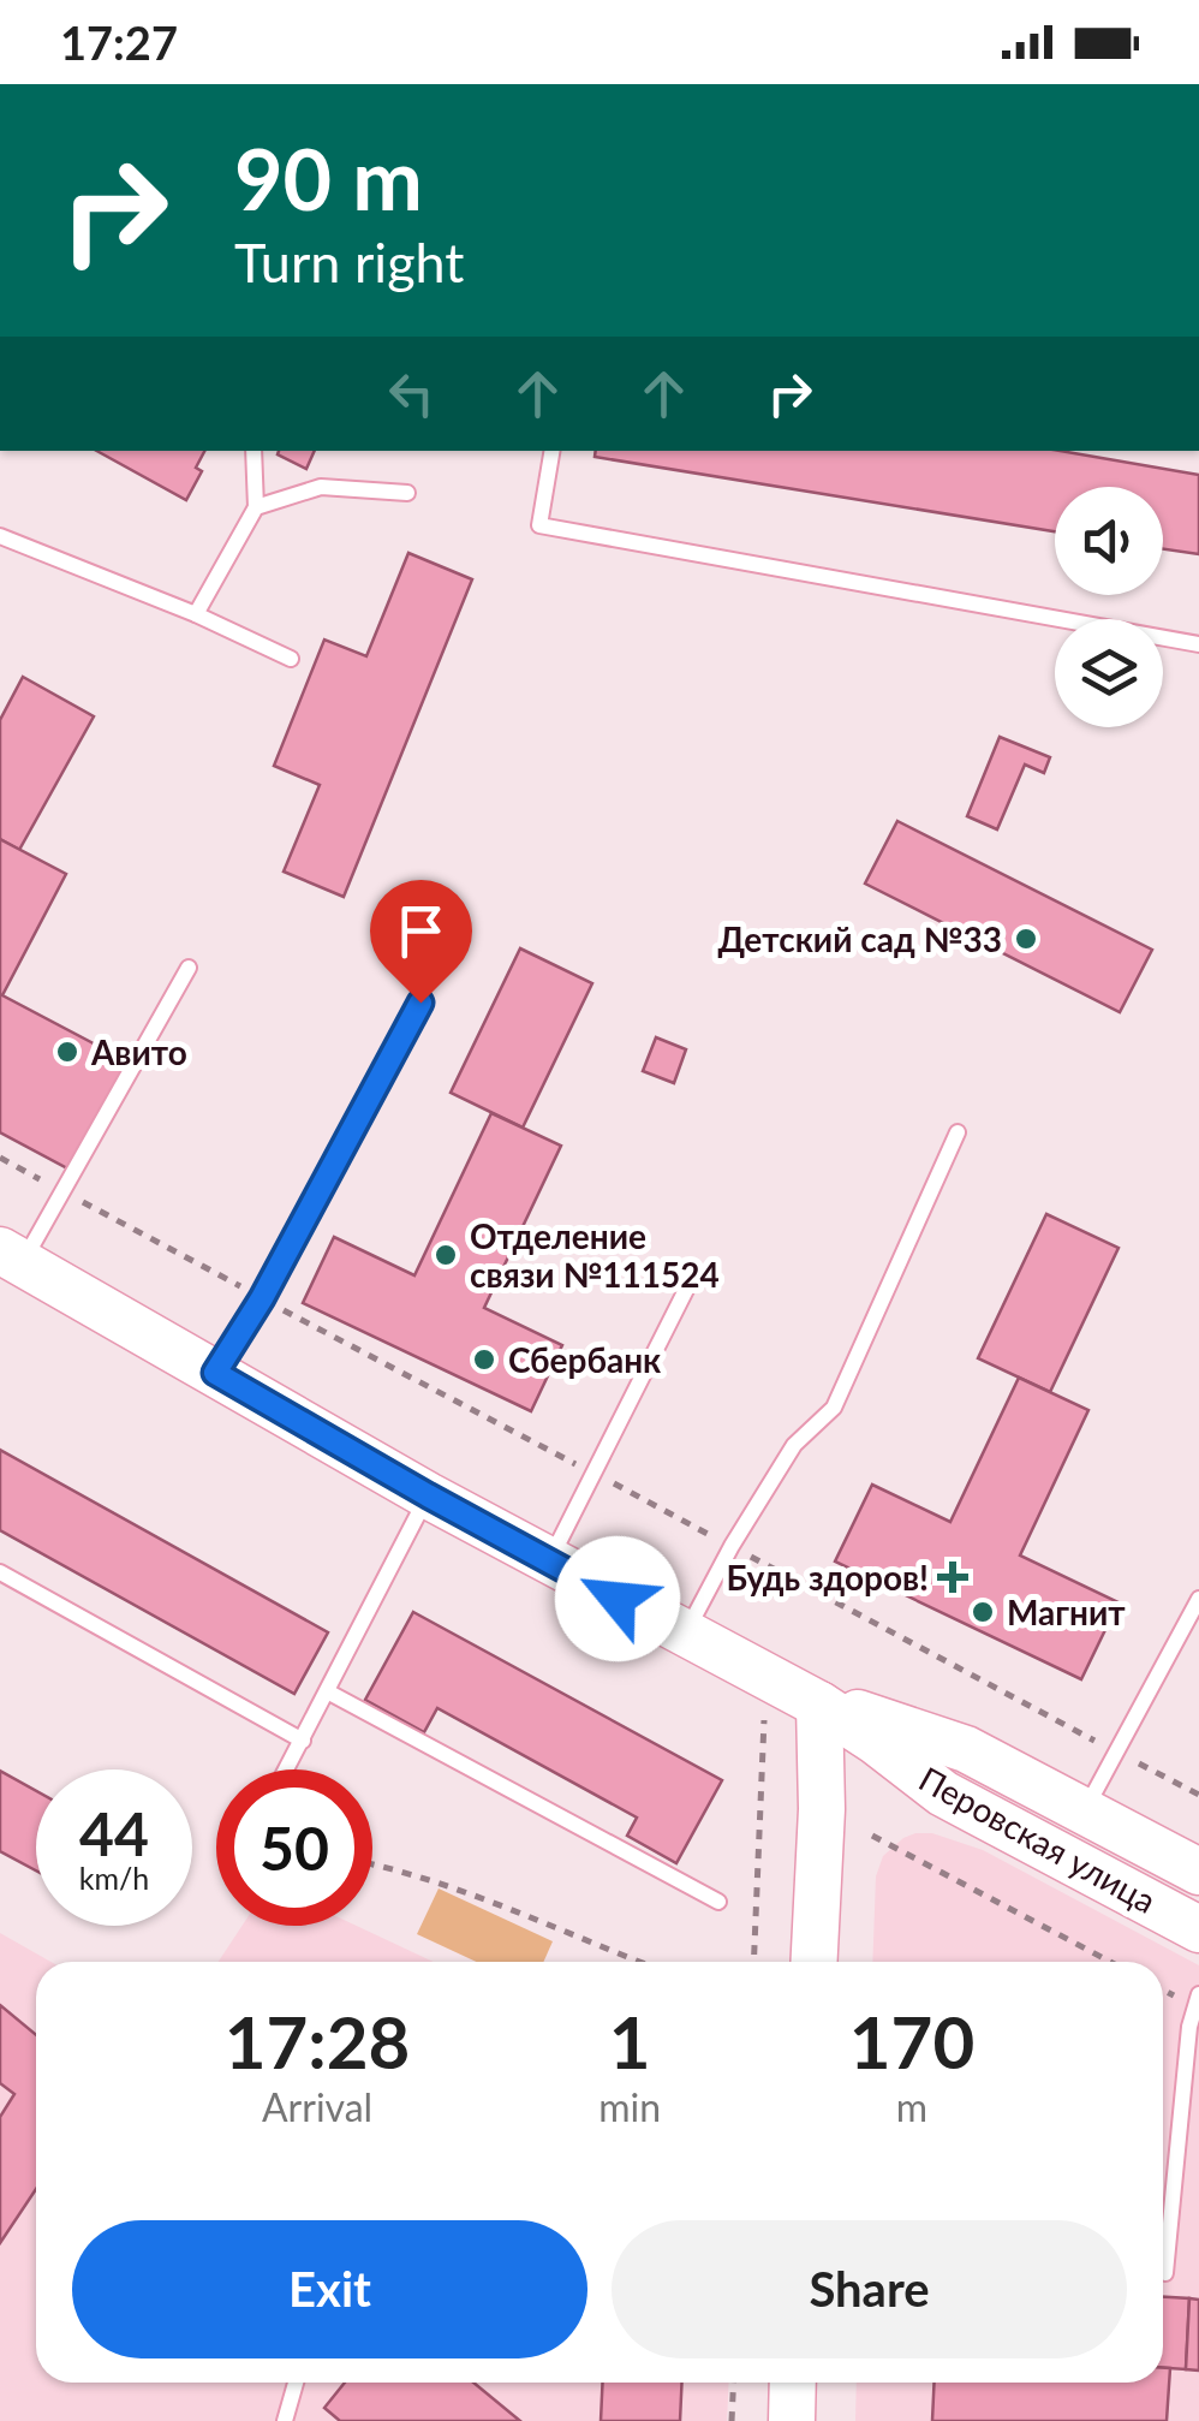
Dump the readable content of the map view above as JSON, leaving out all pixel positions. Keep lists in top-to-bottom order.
{
  "streets": {
    "main road": ["Перовская улица"]
  },
  "places": {
    "other": [
      "Детский сад №33",
      "Авито",
      "Отделение связи №111524",
      "Сбербанк",
      "Магнит"
    ],
    "health": ["Будь здоров!"]
  },
  "page": {
    "status": "17:27",
    "turn": ["90 m", "Turn right"],
    "speed": "44 km/h",
    "limit": "50",
    "eta": [
      "17:28",
      "Arrival",
      "1",
      "min",
      "170",
      "m"
    ],
    "buttons": ["Exit", "Share"]
  }
}
